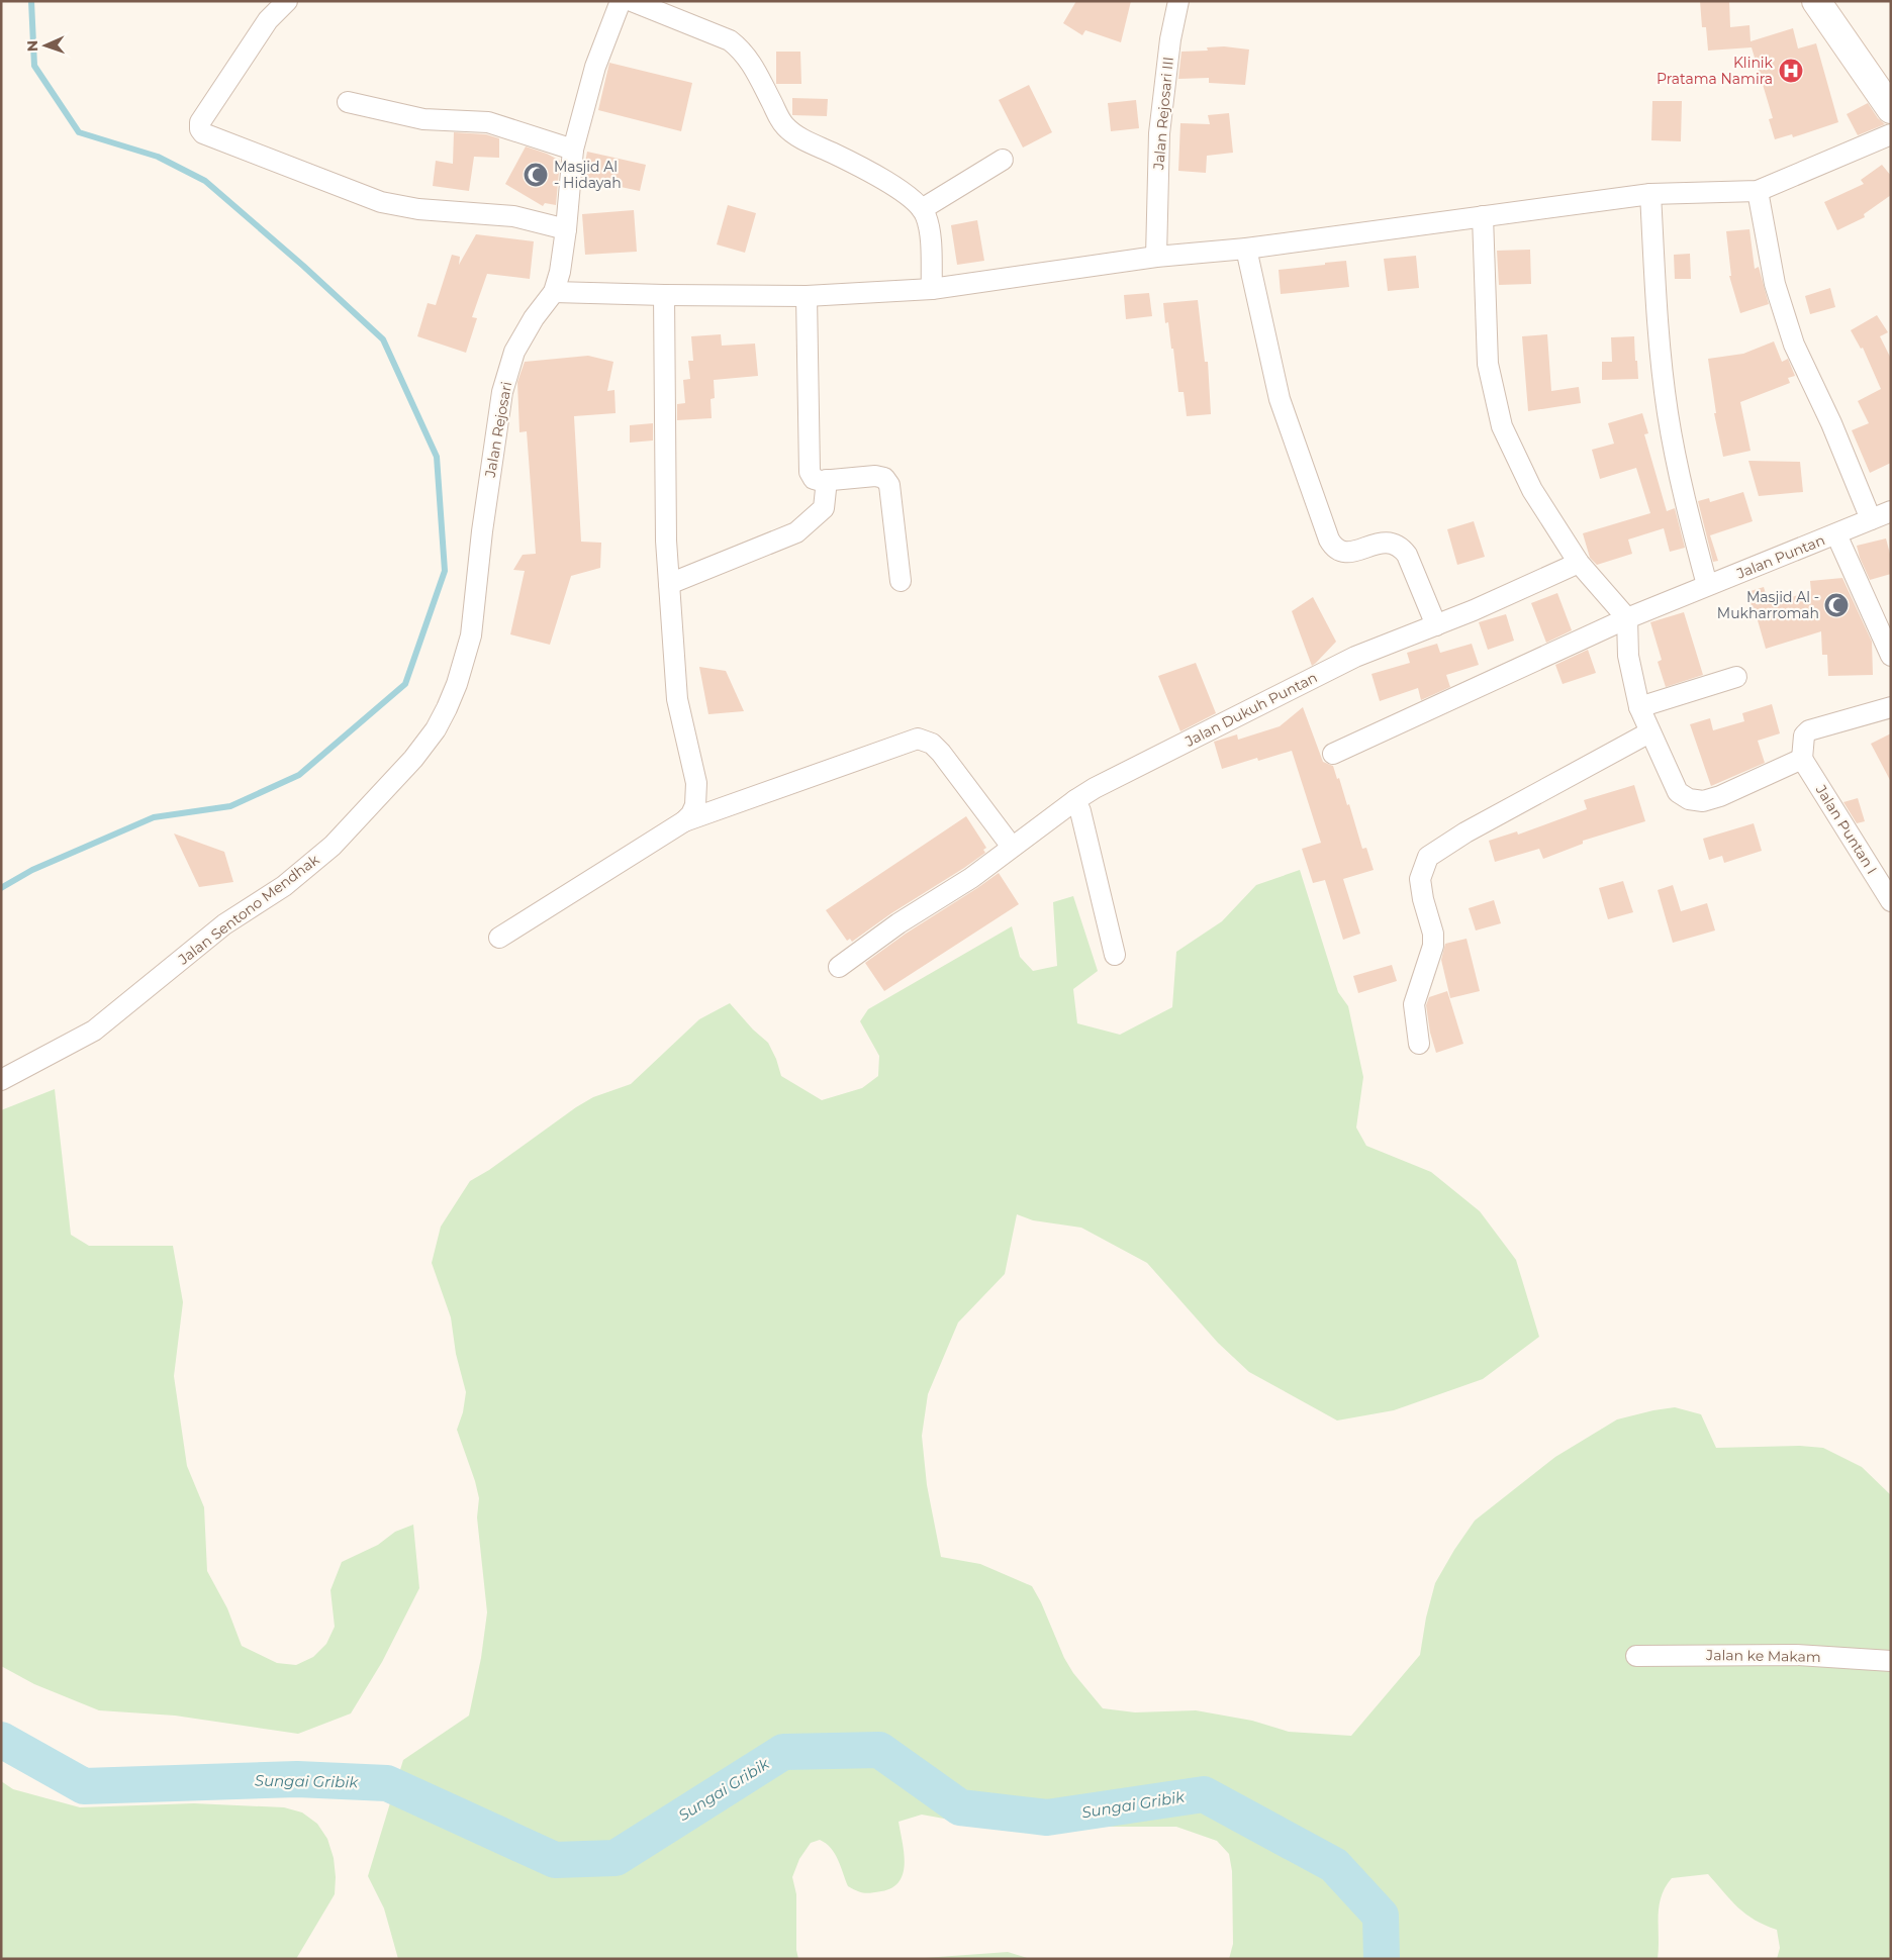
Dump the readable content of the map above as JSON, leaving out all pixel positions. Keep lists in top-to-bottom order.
{
  "streets": {
    "street": [
      "Jalan Rejosari III",
      "Jalan Rejosari",
      "Jalan Puntan",
      "Jalan Dukuh Puntan",
      "Jalan Puntan I",
      "Jalan Sentono Mendhak",
      "Jalan ke Makam"
    ]
  },
  "crossings": [
    ["Jalan Rejosari", "Jalan Sentono Mendhak"]
  ],
  "water": ["Sungai Gribik"],
  "places": {
    "hospital": ["Klinik Pratama Namira"],
    "mosque": ["Masjid Al - Hidayah", "Masjid Al - Mukharromah"]
  },
  "north": "left"
}
